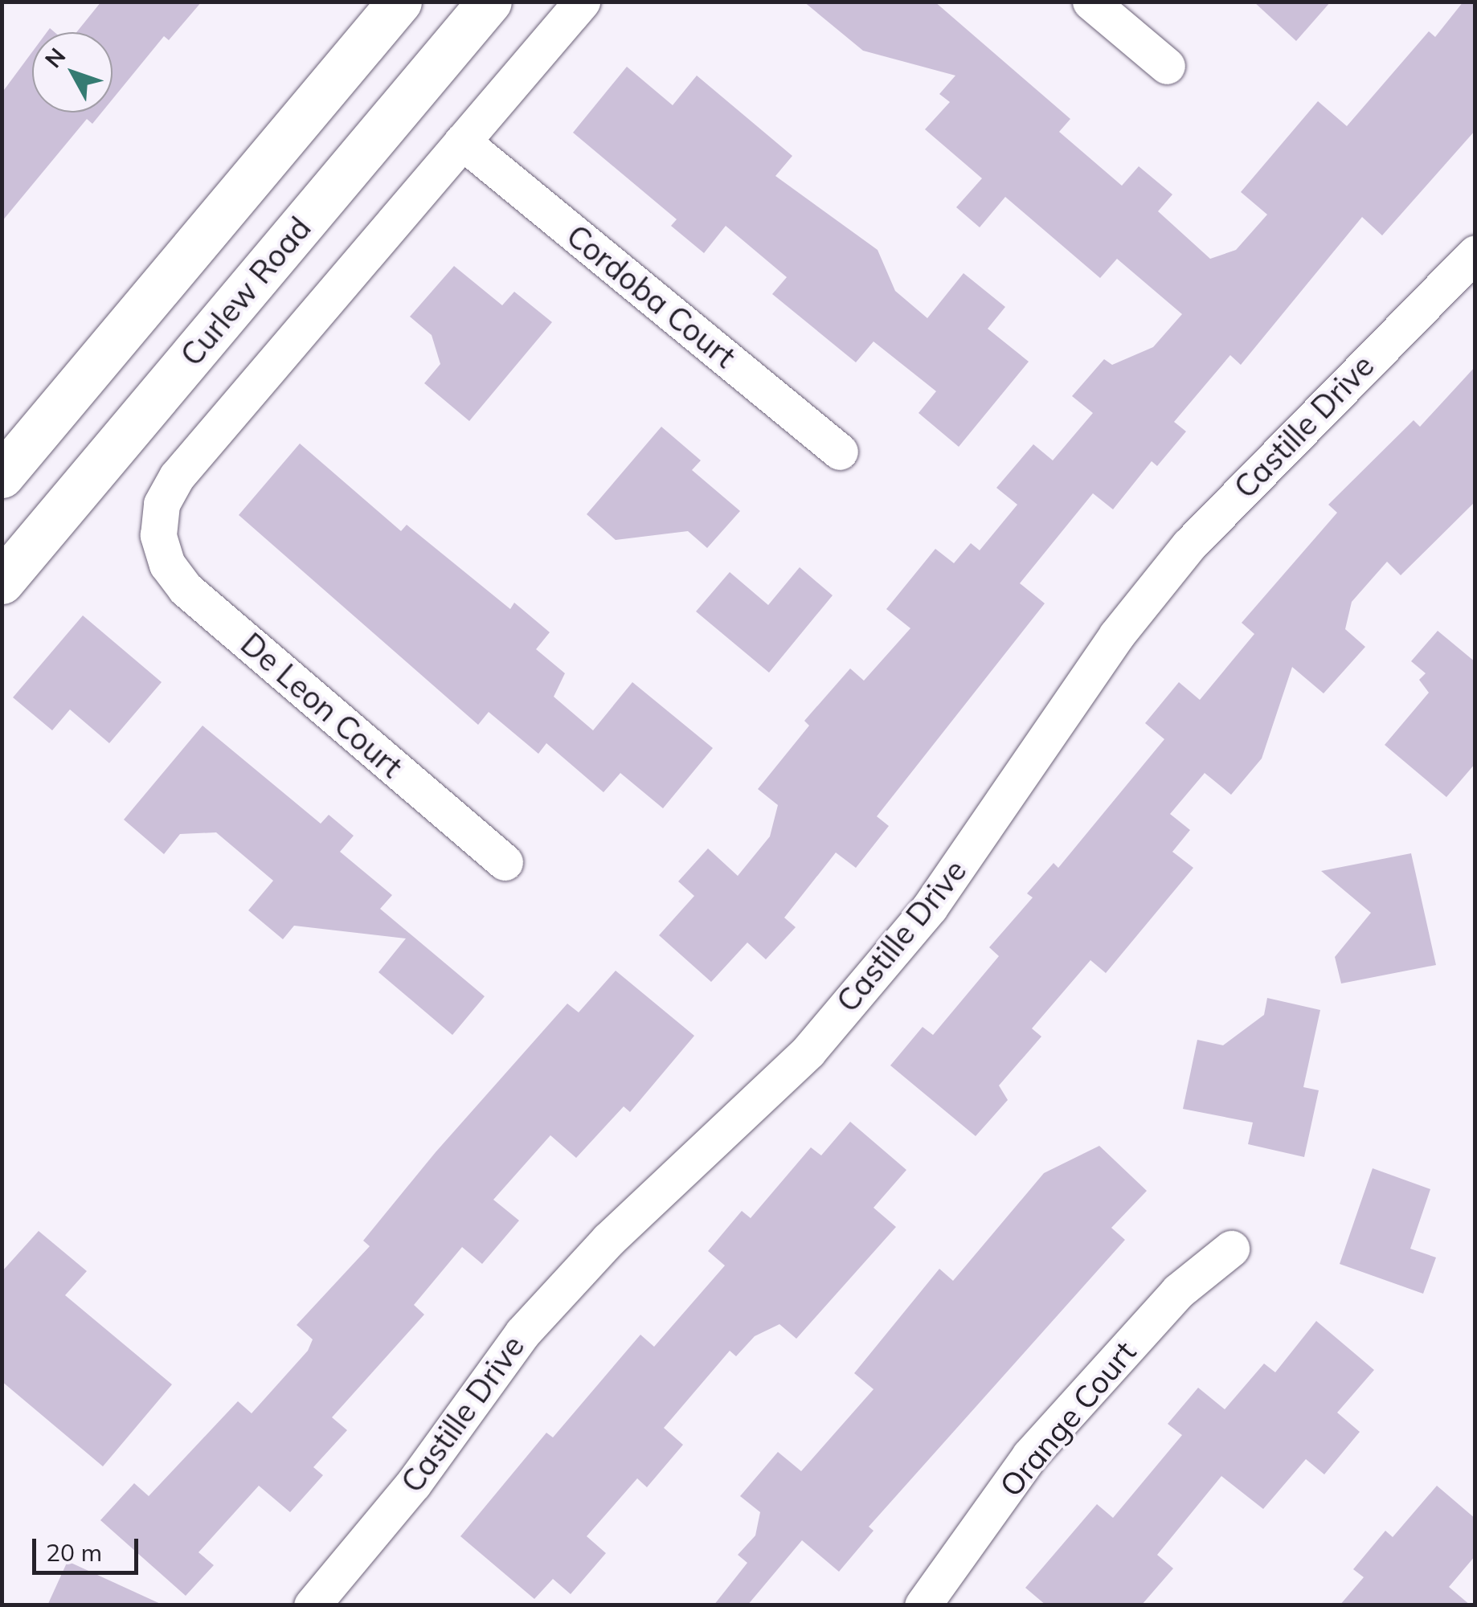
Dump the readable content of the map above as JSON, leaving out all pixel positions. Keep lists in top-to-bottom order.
{
  "streets": {
    "main road": ["Curlew Road"],
    "street": [
      "Cordoba Court",
      "Castille Drive",
      "De Leon Court",
      "Orange Court"
    ]
  },
  "crossings": [
    ["Cordoba Court", "De Leon Court"]
  ],
  "scale_bar": "20 m",
  "north": "top left"
}
